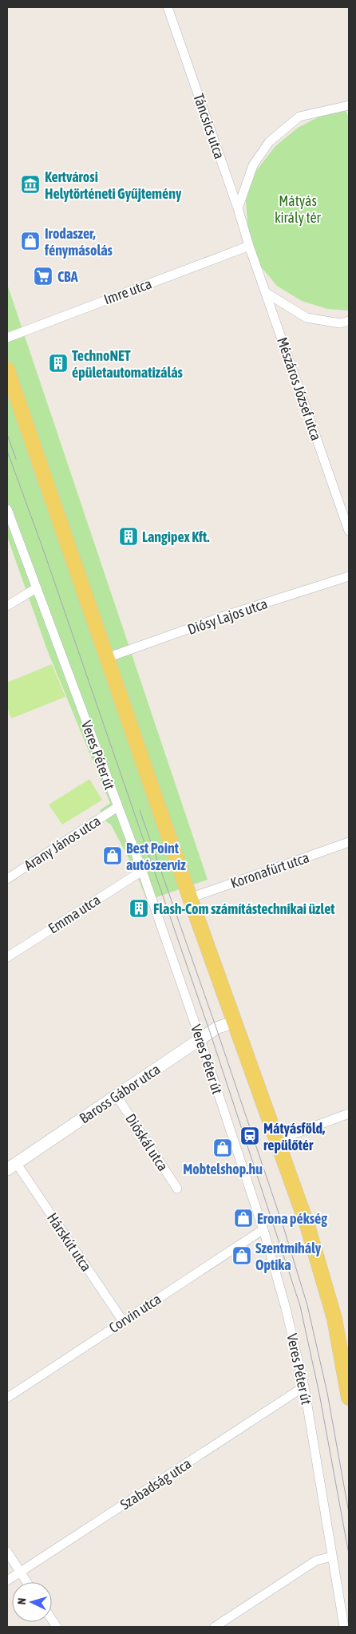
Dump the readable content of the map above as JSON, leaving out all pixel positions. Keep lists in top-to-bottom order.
{
  "streets": {
    "street": [
      "Táncsics utca",
      "Imre utca",
      "Mészáros József utca",
      "Diósy Lajos utca",
      "Veres Péter út",
      "Arany János utca",
      "Koronafürt utca",
      "Emma utca",
      "Baross Gábor utca",
      "Dióskál utca",
      "Hárskút utca",
      "Corvin utca",
      "Szabadság utca"
    ]
  },
  "crossings": [
    ["Táncsics utca", "Imre utca"],
    ["Táncsics utca", "Mészáros József utca"],
    ["Imre utca", "Mészáros József utca"],
    ["Veres Péter út", "Arany János utca"],
    ["Veres Péter út", "Emma utca"],
    ["Veres Péter út", "Baross Gábor utca"],
    ["Veres Péter út", "Corvin utca"],
    ["Veres Péter út", "Szabadság utca"],
    ["Baross Gábor utca", "Dióskál utca"],
    ["Baross Gábor utca", "Hárskút utca"],
    ["Hárskút utca", "Corvin utca"]
  ],
  "parks": ["Mátyás király tér"],
  "places": {
    "museum": ["Kertvárosi Helytörténeti Gyűjtemény"],
    "shop": [
      "Irodaszer, fénymásolás",
      "Best Point autószerviz",
      "Mobtelshop.hu",
      "Erona pékség",
      "Szentmihály Optika"
    ],
    "supermarket": ["CBA"],
    "building": ["TechnoNET épületautomatizálás", "Langipex Kft.", "Flash-Com számítástechnikai üzlet"],
    "station": ["Mátyásföld, repülőtér"]
  },
  "north": "left"
}
